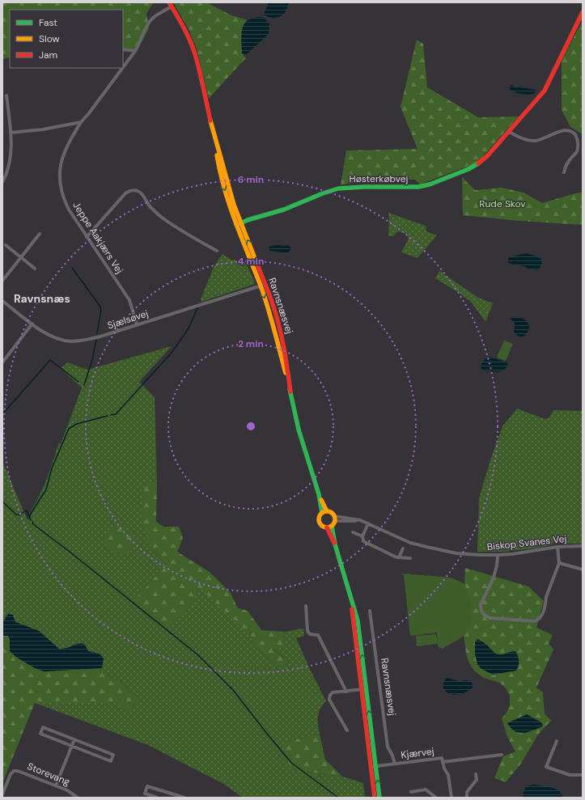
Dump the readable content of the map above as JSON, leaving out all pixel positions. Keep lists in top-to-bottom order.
{
  "streets": {
    "main road": ["Høsterkøbvej", "Ravnsnæsvej"],
    "street": [
      "Jeppe Aakjærs Vej",
      "Sjælsøvej",
      "Biskop Svanes Vej",
      "Kjærvej",
      "Storevang"
    ]
  },
  "crossings": [
    ["Høsterkøbvej", "Ravnsnæsvej"],
    ["Jeppe Aakjærs Vej", "Ravnsnæsvej"],
    ["Jeppe Aakjærs Vej", "Sjælsøvej"],
    ["Ravnsnæsvej", "Sjælsøvej"],
    ["Ravnsnæsvej", "Biskop Svanes Vej"],
    ["Ravnsnæsvej", "Kjærvej"]
  ],
  "districts": ["Ravnsnæs"],
  "parks": ["Rude Skov"],
  "legend": ["Fast", "Slow", "Jam"],
  "rings": ["6 min", "4 min", "2 min"]
}
